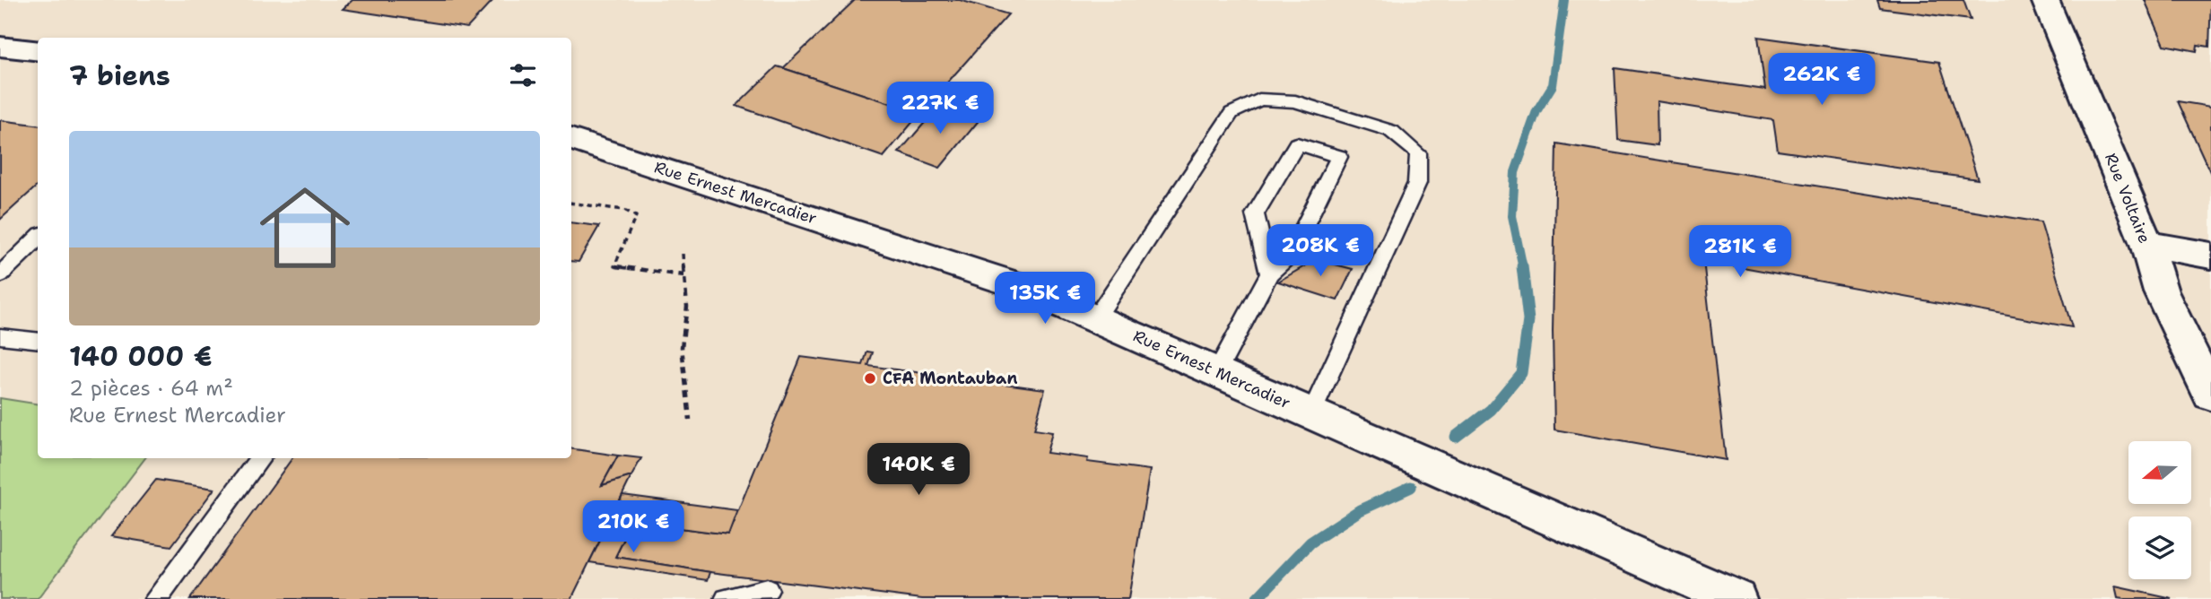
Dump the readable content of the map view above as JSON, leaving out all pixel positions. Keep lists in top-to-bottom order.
{
  "streets": {
    "street": ["Rue Ernest Mercadier", "Rue Voltaire"]
  },
  "places": ["CFA Montauban"],
  "north": "left",
  "page": {
    "heading": "7 biens",
    "price": [
      "262K €",
      "227K €",
      "208K €",
      "281K €",
      "135K €",
      "140K €",
      "210K €"
    ],
    "list": [
      {
        "name": "140 000 €",
        "note": "2 pièces · 64 m² · Rue Ernest Mercadier"
      }
    ]
  }
}
